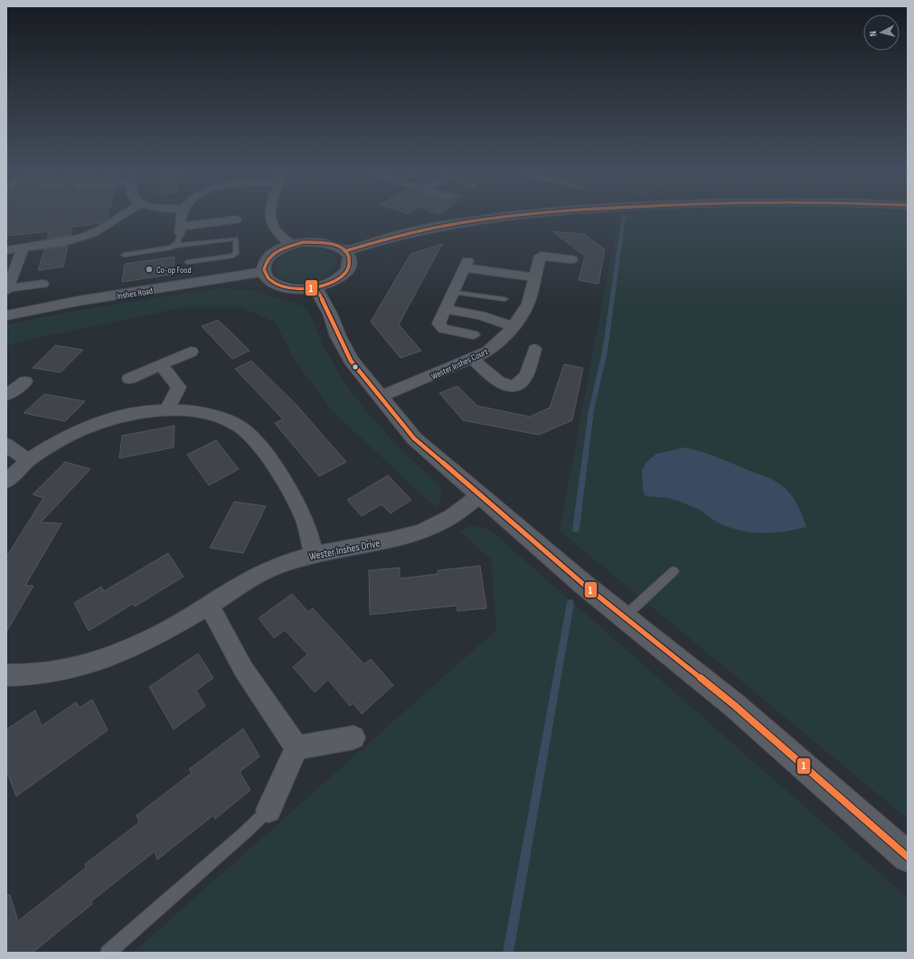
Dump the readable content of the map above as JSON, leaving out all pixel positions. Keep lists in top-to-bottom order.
{
  "streets": {
    "street": ["Inshes Road", "Wester Inshes Court", "Wester Inshes Drive"]
  },
  "places": ["Co-op Food"],
  "lines": ["transit line 1"],
  "north": "left"
}
